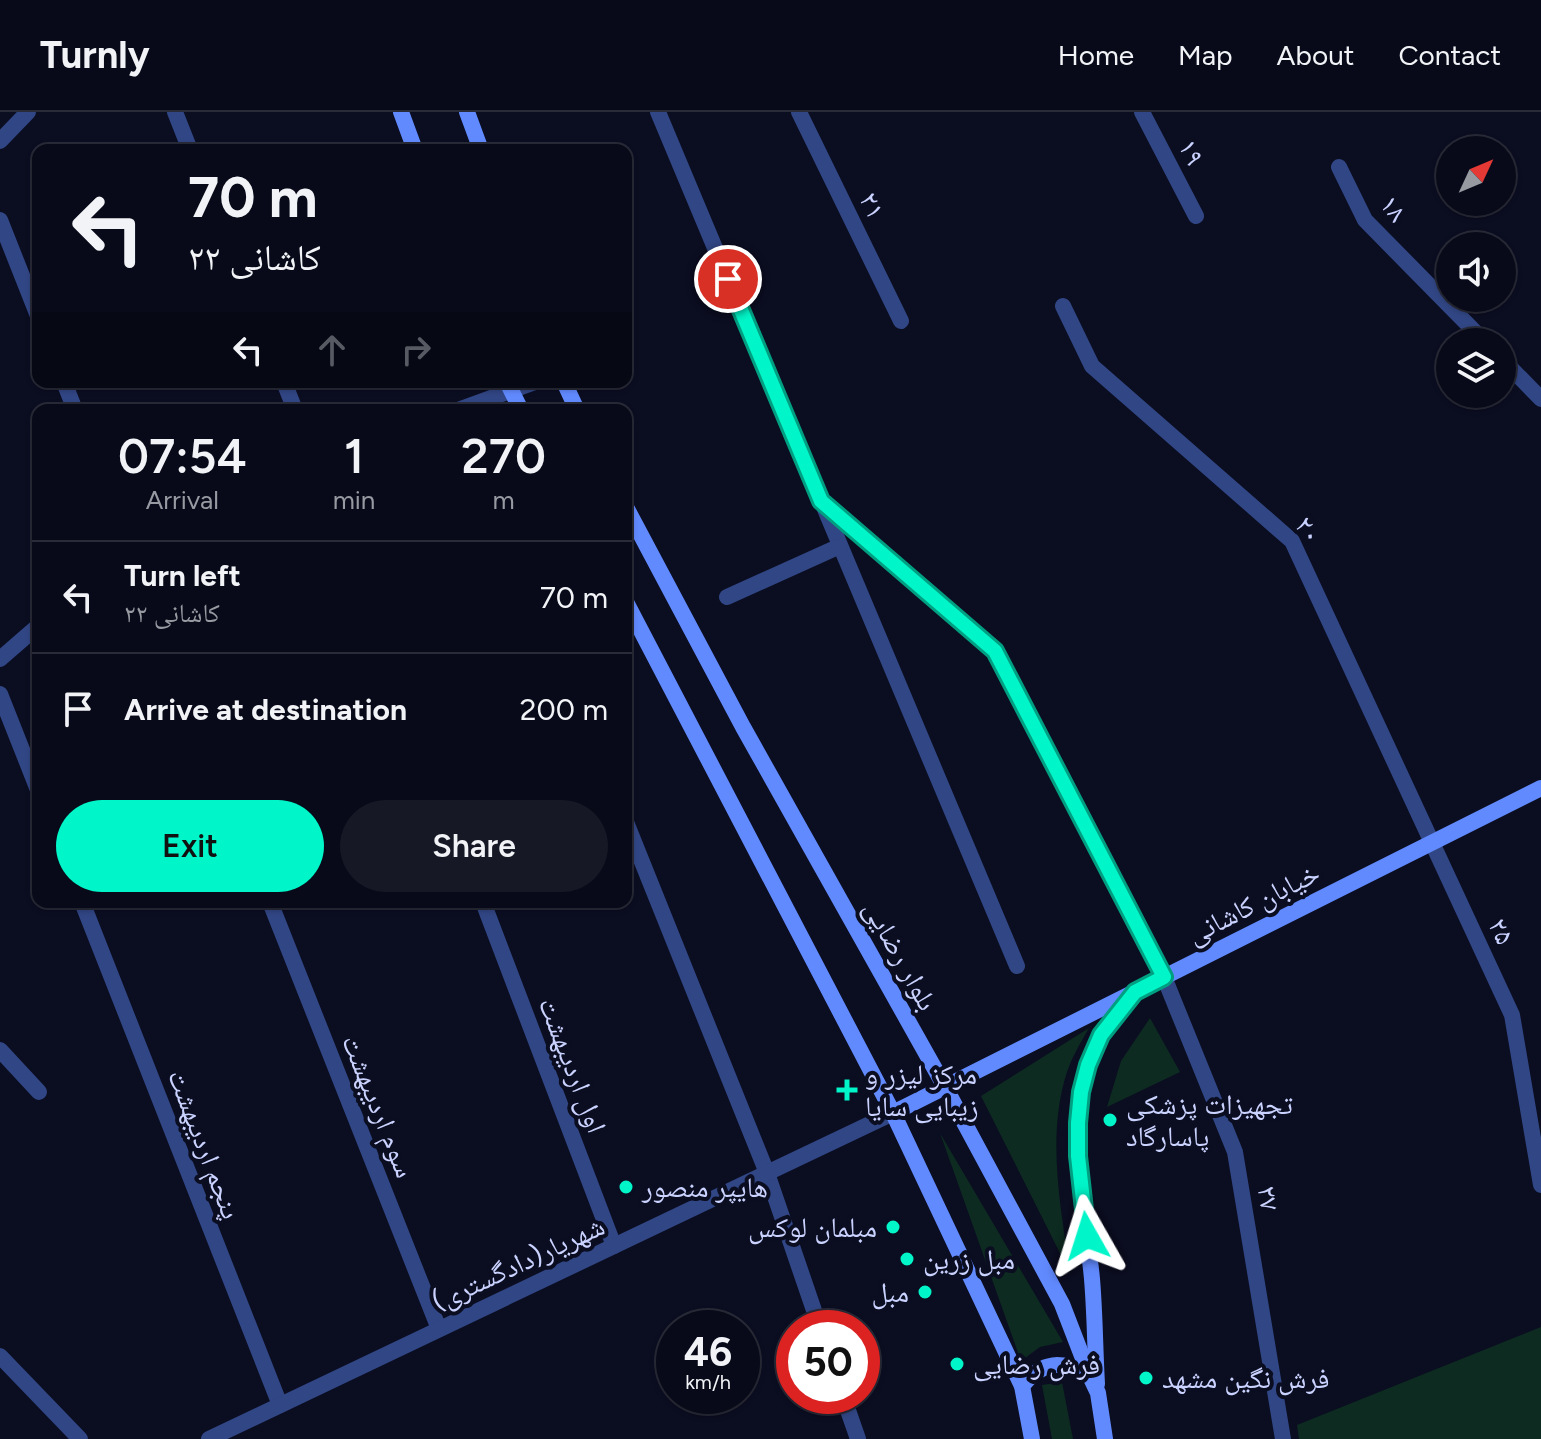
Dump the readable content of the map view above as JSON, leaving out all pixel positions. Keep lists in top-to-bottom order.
{
  "streets": {
    "main road": ["خیابان کاشانی", "بلوار رضایی"],
    "street": [
      "۱۹",
      "۲۱",
      "۱۸",
      "۲۰",
      "۲۵",
      "اول اردیبهشت",
      "سوم اردیبهشت",
      "پنجم اردیبهشت",
      "۲۷",
      "شهریار(دادگستری)"
    ]
  },
  "crossings": [
    ["۲۰", "خیابان کاشانی"],
    ["۲۰", "۲۵"],
    ["خیابان کاشانی", "۲۵"],
    ["خیابان کاشانی", "بلوار رضایی"],
    ["خیابان کاشانی", "۲۷"],
    ["خیابان کاشانی", "شهریار(دادگستری)"],
    ["اول اردیبهشت", "شهریار(دادگستری)"],
    ["سوم اردیبهشت", "شهریار(دادگستری)"],
    ["پنجم اردیبهشت", "شهریار(دادگستری)"]
  ],
  "places": {
    "health": ["مرکز لیزر و زیبایی سایا"],
    "other": [
      "تجهیزات پزشکی پاسارگاد",
      "هایپر منصور",
      "مبلمان لوکس",
      "مبل زرین",
      "مبل",
      "فرش رضایی",
      "فرش نگین مشهد"
    ]
  },
  "north": "top right",
  "page": {
    "header": "Turnly",
    "nav": [
      "Home",
      "Map",
      "About",
      "Contact"
    ],
    "turn": ["70 m", "کاشانی ۲۲"],
    "eta": [
      "07:54",
      "Arrival",
      "1",
      "min",
      "270",
      "m"
    ],
    "list": [
      {
        "name": "Turn left",
        "note": "کاشانی ۲۲",
        "value": "70 m"
      },
      {
        "name": "Arrive at destination",
        "value": "200 m"
      }
    ],
    "buttons": ["Exit", "Share"],
    "speed": "46 km/h",
    "limit": "50"
  }
}
